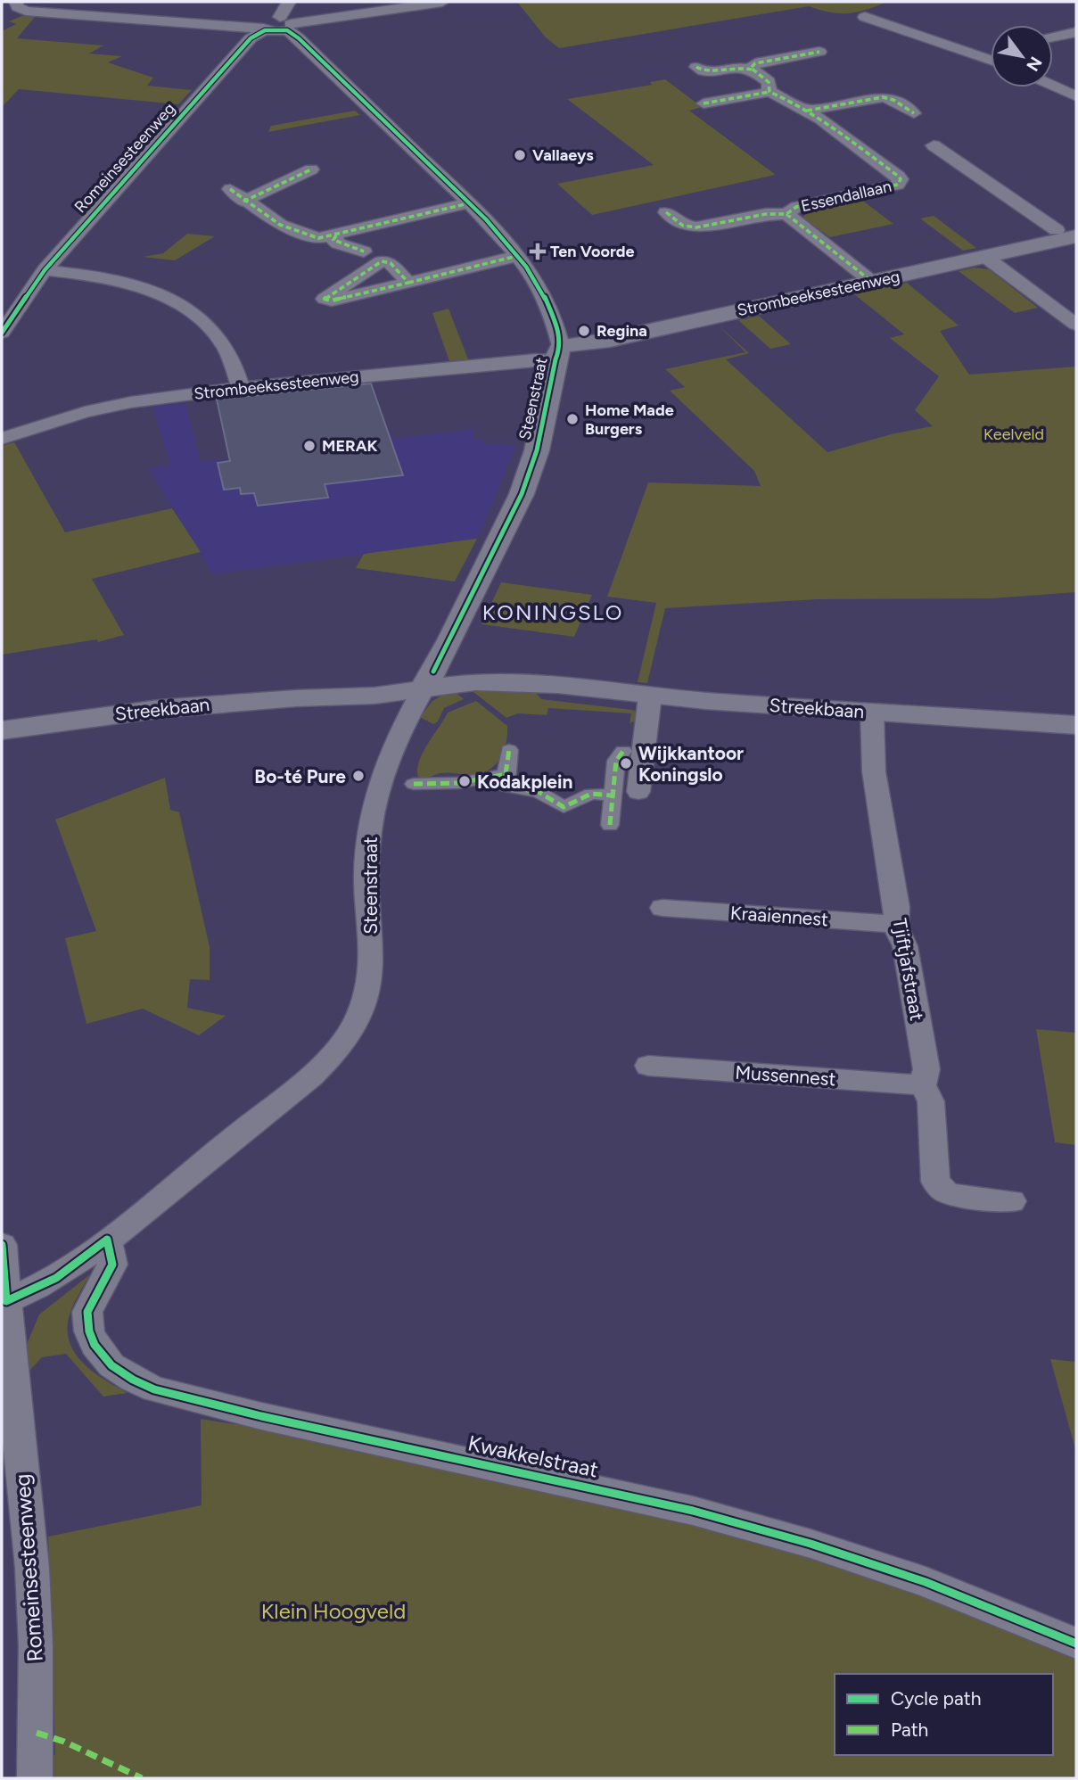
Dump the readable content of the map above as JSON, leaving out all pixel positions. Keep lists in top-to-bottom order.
{
  "streets": {
    "street": [
      "Romeinsesteenweg",
      "Essendallaan",
      "Strombeeksesteenweg",
      "Steenstraat",
      "Streekbaan",
      "Kraaiennest",
      "Tjiftjafstraat",
      "Mussennest",
      "Kwakkelstraat"
    ]
  },
  "crossings": [
    ["Romeinsesteenweg", "Steenstraat"],
    ["Essendallaan", "Strombeeksesteenweg"],
    ["Strombeeksesteenweg", "Steenstraat"],
    ["Steenstraat", "Streekbaan"],
    ["Steenstraat", "Kwakkelstraat"],
    ["Streekbaan", "Tjiftjafstraat"],
    ["Kraaiennest", "Tjiftjafstraat"],
    ["Tjiftjafstraat", "Mussennest"]
  ],
  "districts": ["KONINGSLO"],
  "parks": ["Keelveld", "Klein Hoogveld"],
  "places": {
    "other": [
      "Vallaeys",
      "Regina",
      "Home Made Burgers",
      "MERAK",
      "Wijkkantoor Koningslo",
      "Bo-té Pure",
      "Kodakplein"
    ],
    "health": ["Ten Voorde"]
  },
  "legend": ["Cycle path", "Path"],
  "north": "bottom right"
}
